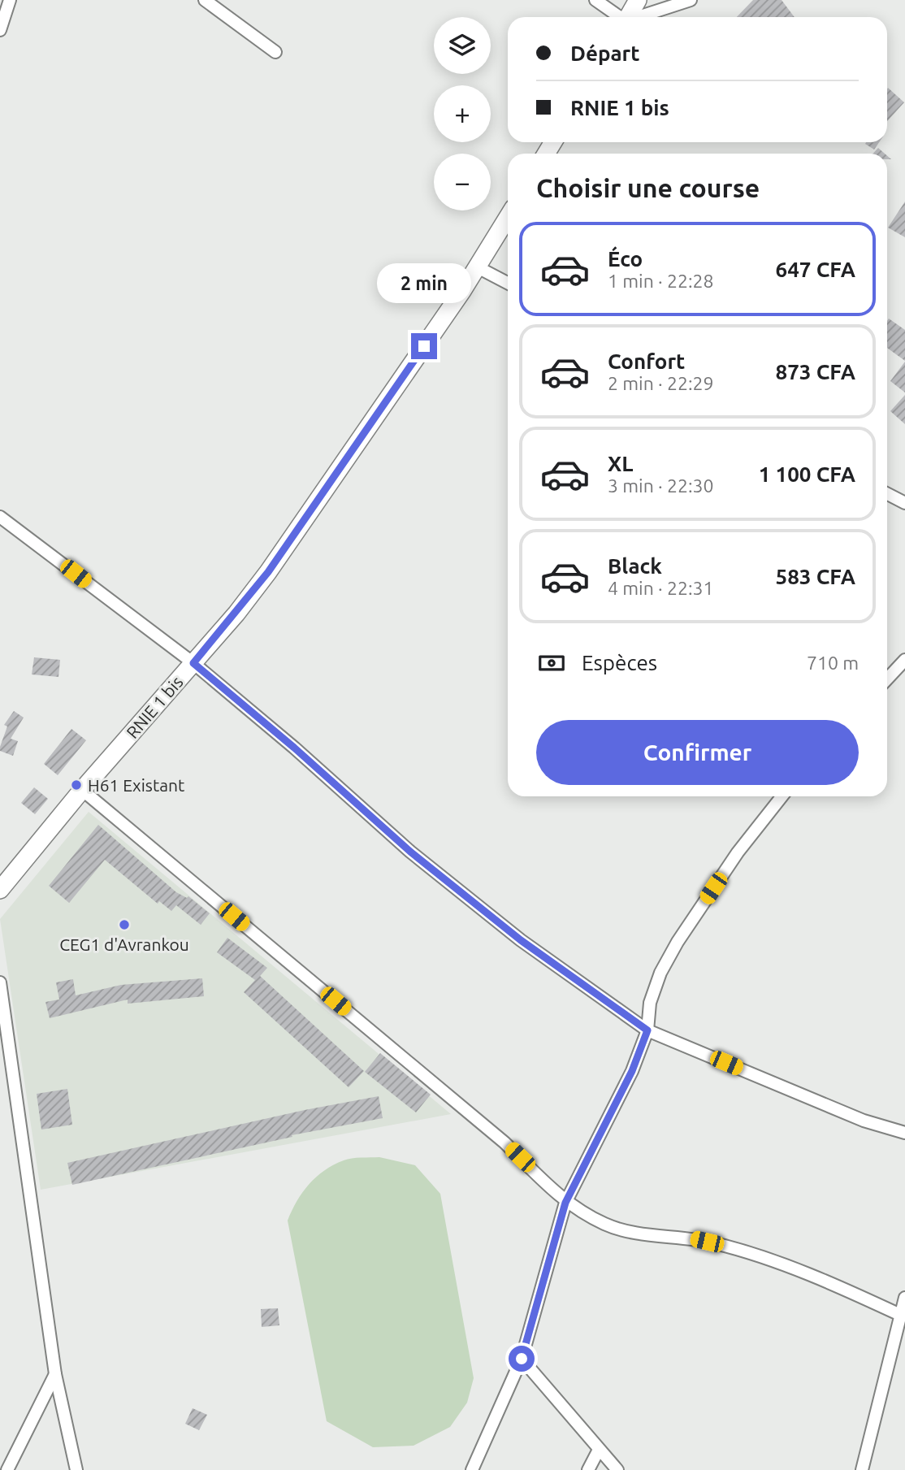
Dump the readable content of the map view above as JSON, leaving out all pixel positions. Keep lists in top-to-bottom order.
{
  "streets": {
    "main road": ["RNIE 1 bis"]
  },
  "places": ["H61 Existant", "CEG1 d'Avrankou"],
  "page": {
    "map_buttons": ["+", "−"],
    "banner": ["Départ", "RNIE 1 bis"],
    "heading": "Choisir une course",
    "list": [
      {
        "name": "Éco",
        "note": "1 min · 22:28",
        "value": "647 CFA"
      },
      {
        "name": "Confort",
        "note": "2 min · 22:29",
        "value": "873 CFA"
      },
      {
        "name": "XL",
        "note": "3 min · 22:30",
        "value": "1 100 CFA"
      },
      {
        "name": "Black",
        "note": "4 min · 22:31",
        "value": "583 CFA"
      }
    ],
    "bubble": "2 min",
    "pay": ["Espèces", "710 m"],
    "buttons": "Confirmer"
  }
}
